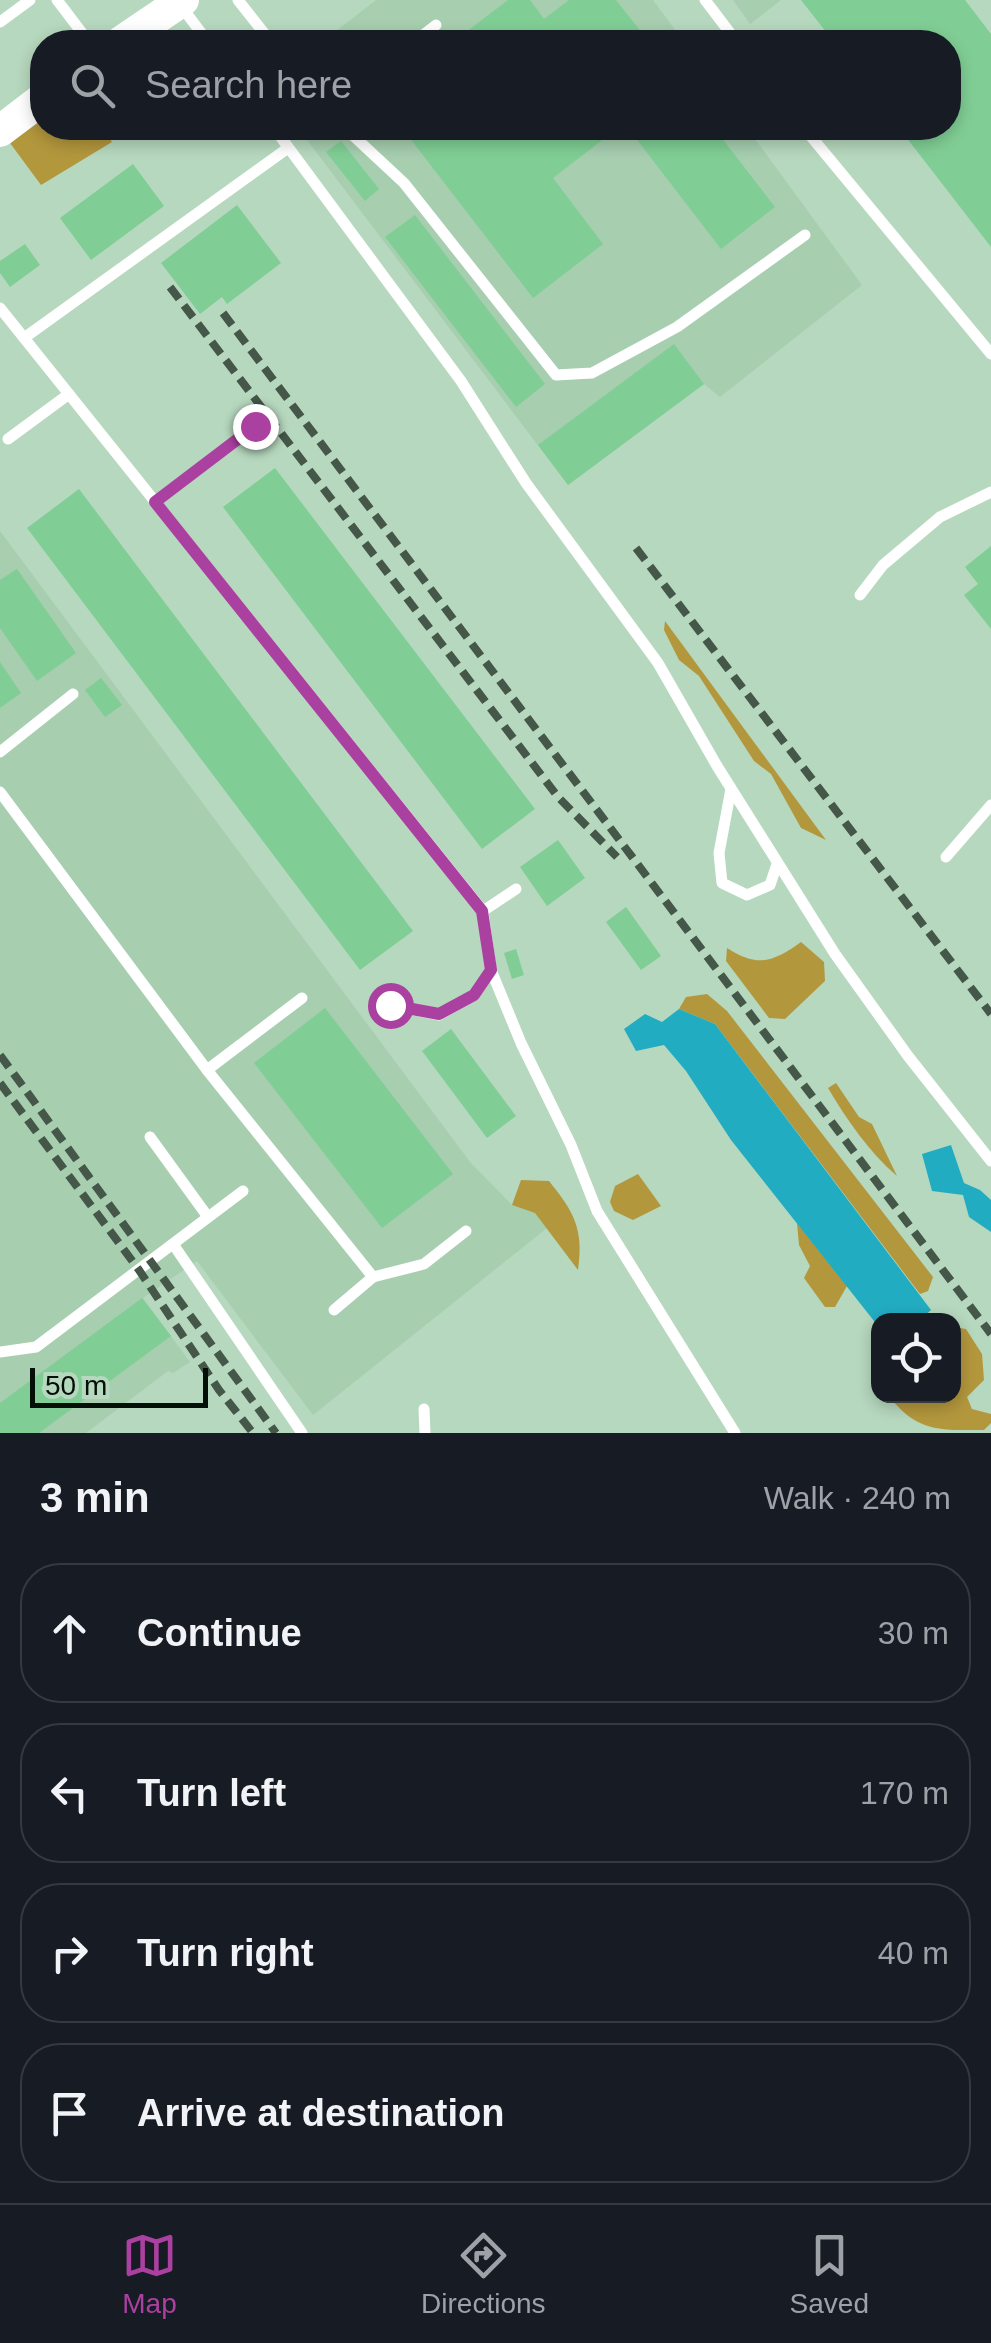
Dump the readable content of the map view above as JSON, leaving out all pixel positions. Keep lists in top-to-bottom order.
{
  "scale_bar": "50 m",
  "page": {
    "search": "Search here",
    "scale": "50 m",
    "heading": ["3 min", "Walk · 240 m"],
    "list": [
      ["Continue", "30 m"],
      ["Turn left", "170 m"],
      ["Turn right", "40 m"],
      "Arrive at destination"
    ],
    "nav": ["Map", "Directions", "Saved"]
  }
}
